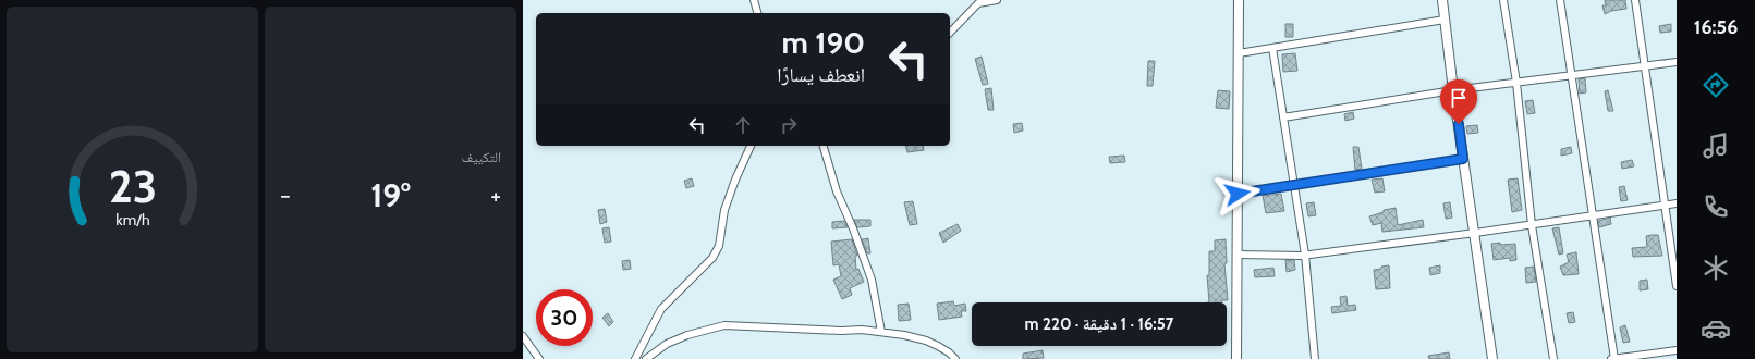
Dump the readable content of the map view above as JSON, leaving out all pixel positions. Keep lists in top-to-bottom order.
{
  "page": {
    "tabs": "16:56",
    "tile": "التكييف",
    "turn": ["190 m", "انعطف يسارًا"],
    "heat": ["−", "19°", "+"],
    "limit": "30",
    "trip": "16:57 · 1 دقيقة · 220 m",
    "gauge": ["23", "km/h"]
  }
}
